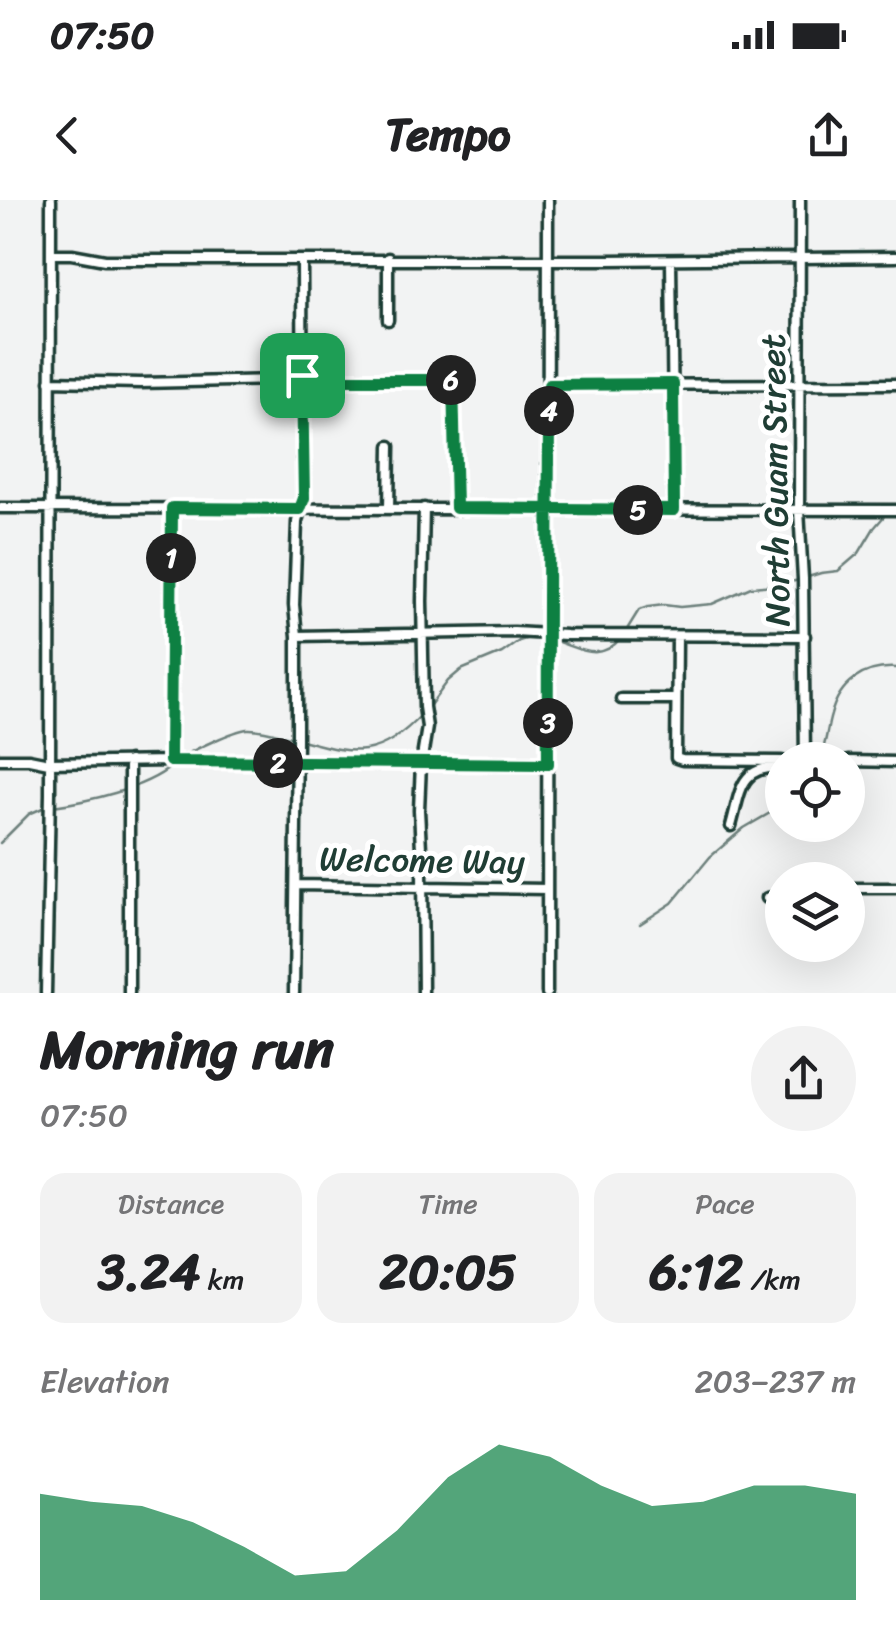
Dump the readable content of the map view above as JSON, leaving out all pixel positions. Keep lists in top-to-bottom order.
{
  "streets": {
    "street": ["North Guam Street", "Welcome Way"]
  },
  "page": {
    "status": "07:50",
    "header": "Tempo",
    "pins": [
      "6",
      "4",
      "5",
      "1",
      "3",
      "2"
    ],
    "heading": ["Morning run", "07:50"],
    "stats": [
      ["Distance", "3.24 km"],
      ["Time", "20:05"],
      ["Pace", "6:12 /km"]
    ],
    "chart": ["Elevation", "203–237 m"]
  }
}
